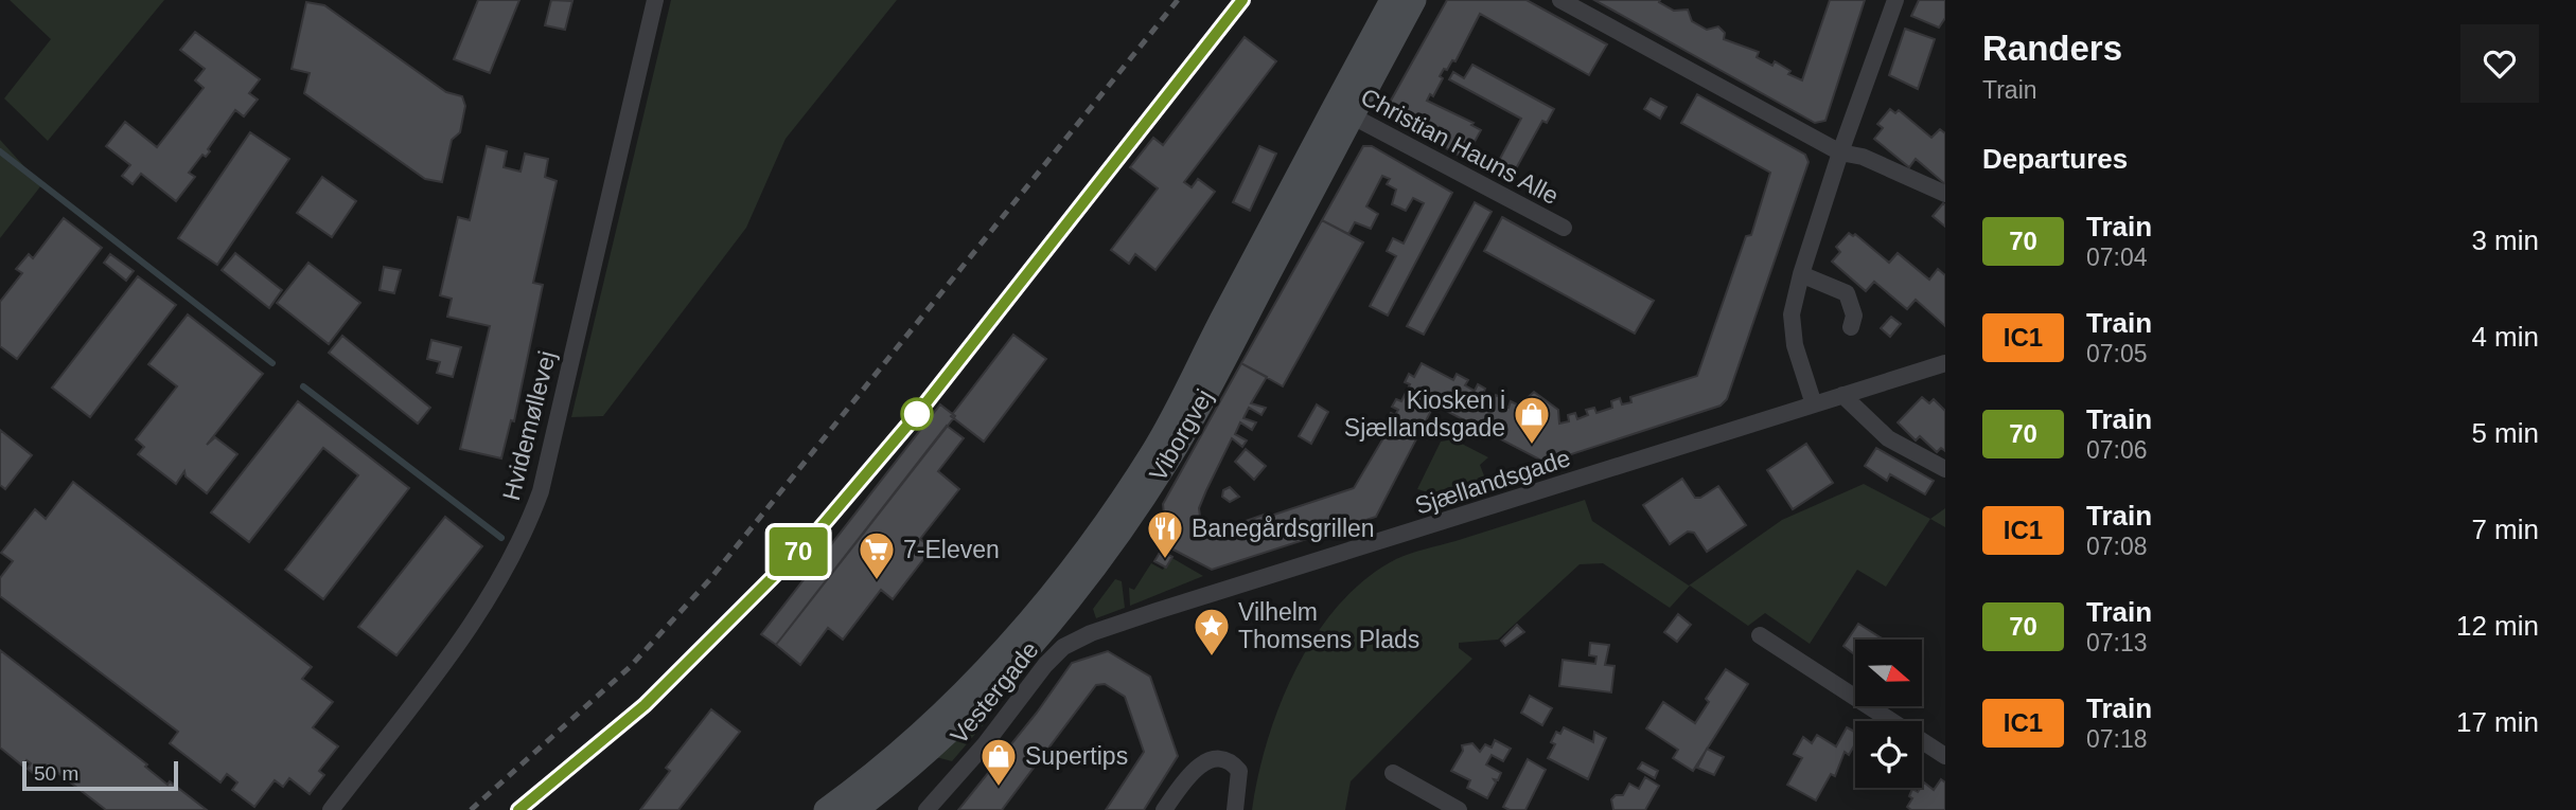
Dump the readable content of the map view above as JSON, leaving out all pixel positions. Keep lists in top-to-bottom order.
{
  "streets": {
    "main road": ["Viborgvej"],
    "street": [
      "Christian Hauns Alle",
      "Hvidemøllevej",
      "Sjællandsgade",
      "Vestergade"
    ]
  },
  "crossings": [
    ["Christian Hauns Alle", "Viborgvej"],
    ["Sjællandsgade", "Vestergade"]
  ],
  "places": {
    "shop": ["Kiosken i Sjællandsgade", "Supertips"],
    "restaurant": ["Banegårdsgrillen"],
    "supermarket": ["7-Eleven"],
    "place": ["Vilhelm Thomsens Plads"]
  },
  "scale_bar": "50 m",
  "north": "right",
  "page": {
    "on_map": "70",
    "heading": [
      ["Randers", "Train"],
      "Departures"
    ],
    "list": [
      {
        "mark": "70",
        "name": "Train",
        "note": "07:04",
        "value": "3 min"
      },
      {
        "mark": "IC1",
        "name": "Train",
        "note": "07:05",
        "value": "4 min"
      },
      {
        "mark": "70",
        "name": "Train",
        "note": "07:06",
        "value": "5 min"
      },
      {
        "mark": "IC1",
        "name": "Train",
        "note": "07:08",
        "value": "7 min"
      },
      {
        "mark": "70",
        "name": "Train",
        "note": "07:13",
        "value": "12 min"
      },
      {
        "mark": "IC1",
        "name": "Train",
        "note": "07:18",
        "value": "17 min"
      }
    ],
    "scale": "50 m"
  }
}
